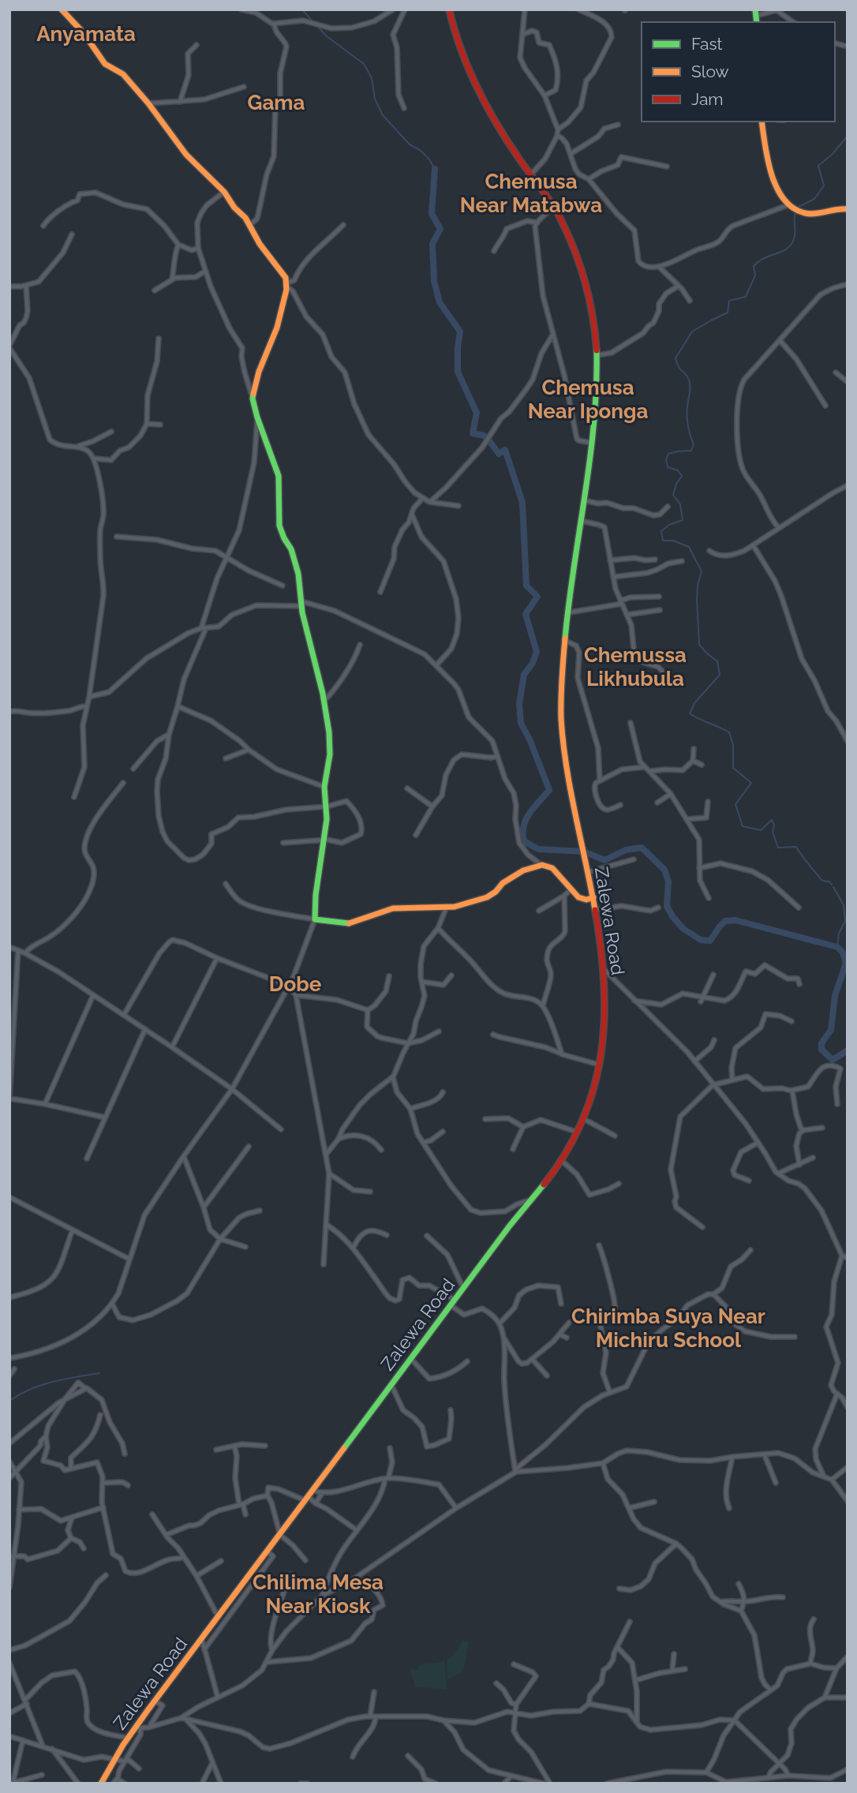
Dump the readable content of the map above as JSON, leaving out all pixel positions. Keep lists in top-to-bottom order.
{
  "streets": {
    "main road": ["Zalewa Road"]
  },
  "districts": [
    "Anyamata",
    "Gama",
    "Chemusa Near Matabwa",
    "Chemusa Near Iponga",
    "Chemussa Likhubula",
    "Dobe",
    "Chirimba Suya Near Michiru School",
    "Chilima Mesa Near Kiosk"
  ],
  "legend": ["Fast", "Slow", "Jam"]
}
